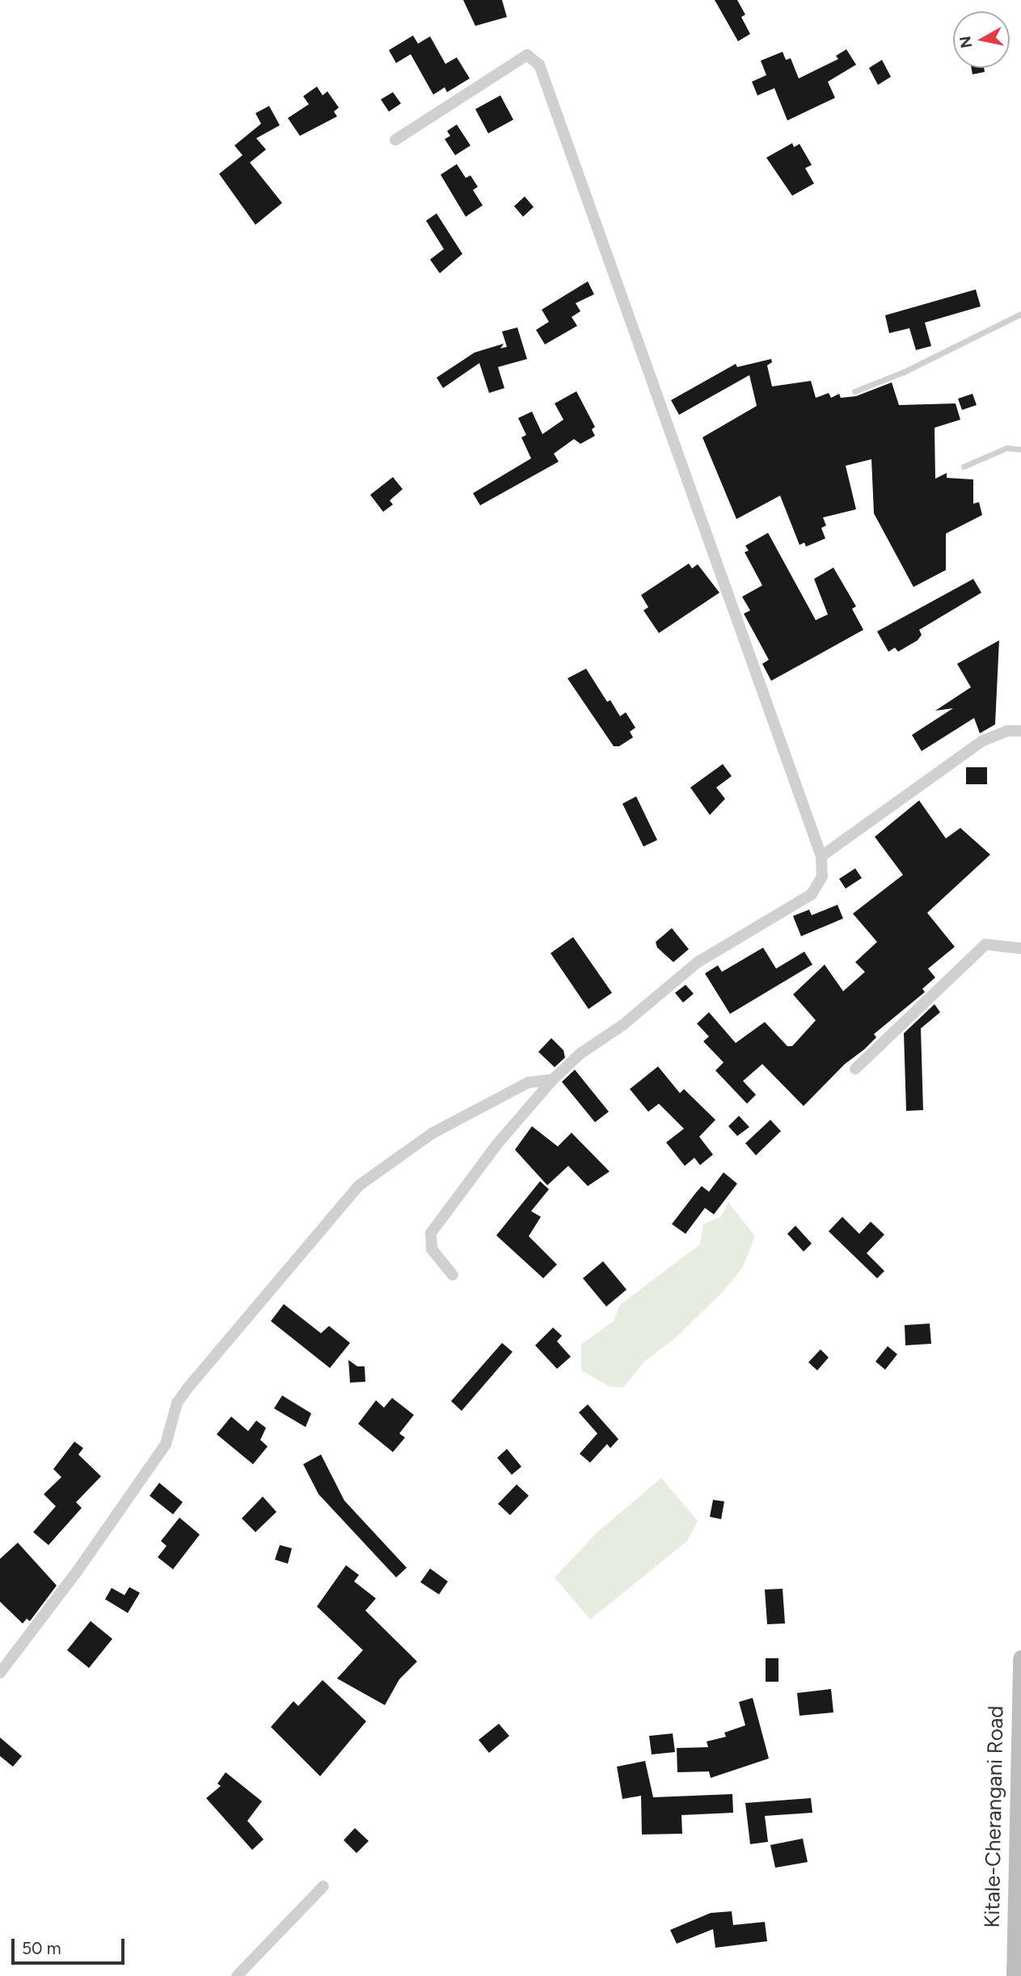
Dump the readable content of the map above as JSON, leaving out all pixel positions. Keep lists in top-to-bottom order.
{
  "streets": {
    "main road": ["Kitale-Cherangani Road"]
  },
  "scale_bar": "50 m",
  "north": "left"
}
